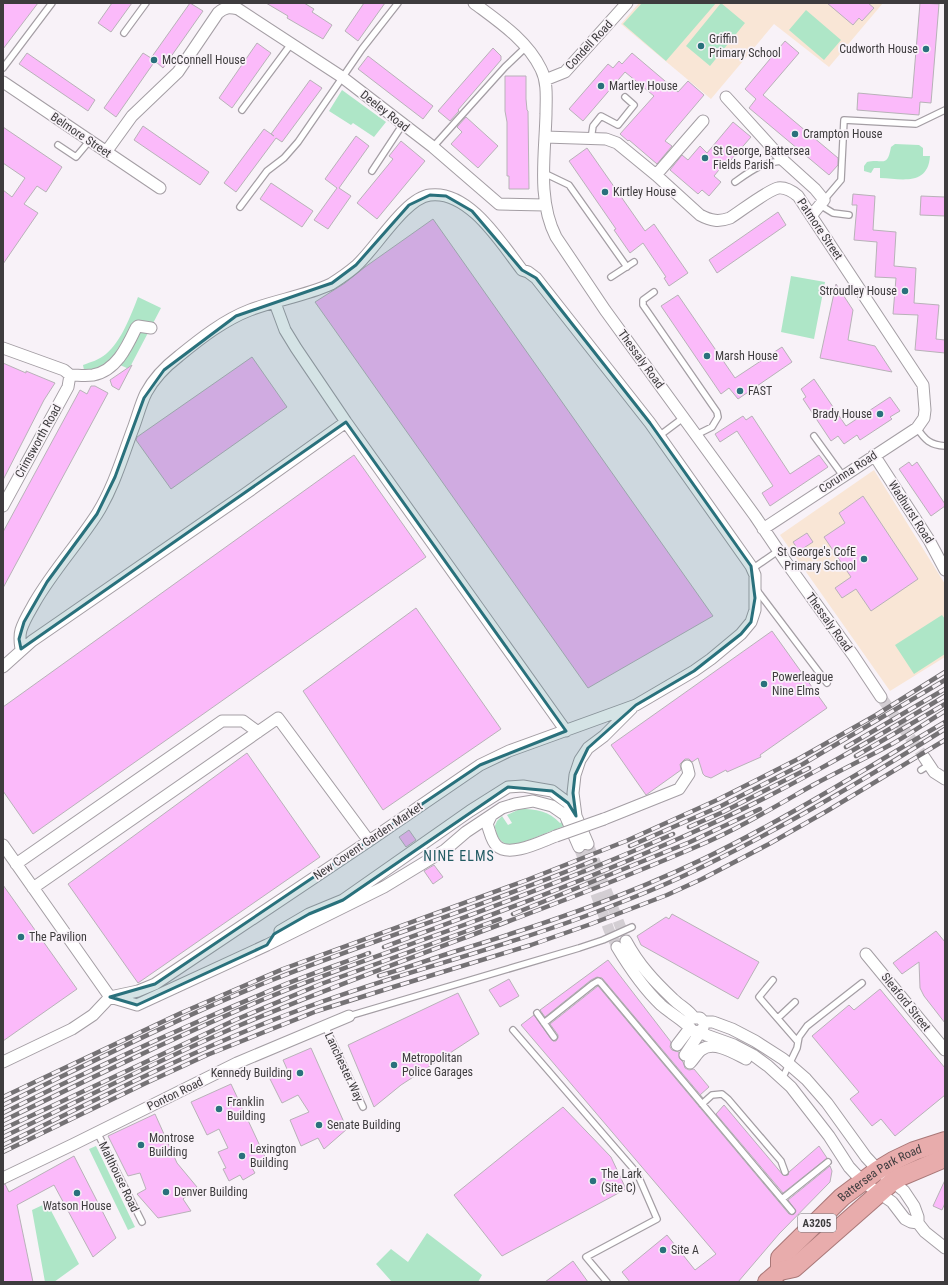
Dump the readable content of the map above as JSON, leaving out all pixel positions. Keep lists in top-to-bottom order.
{
  "streets": {
    "highway": ["Battersea Park Road", "A3205"],
    "street": [
      "Condell Road",
      "Deeley Road",
      "Belmore Street",
      "Patmore Street",
      "Thessaly Road",
      "Crimsworth Road",
      "Corunna Road",
      "Wadhurst Road",
      "New Covent Garden Market",
      "Sleaford Street",
      "Ponton Road"
    ],
    "lane": ["Lanchester Way", "Malthouse Road"]
  },
  "crossings": [
    ["Condell Road", "Thessaly Road"],
    ["Deeley Road", "Belmore Street"],
    ["Deeley Road", "Thessaly Road"],
    ["Patmore Street", "Thessaly Road"],
    ["Patmore Street", "Corunna Road"],
    ["Thessaly Road", "Corunna Road"],
    ["Corunna Road", "Wadhurst Road"],
    ["Lanchester Way", "Ponton Road"],
    ["Ponton Road", "Malthouse Road"]
  ],
  "districts": ["NINE ELMS"],
  "places": [
    "Griffin Primary School",
    "Cudworth House",
    "McConnell House",
    "Martley House",
    "Crampton House",
    "St George, Battersea Fields Parish",
    "Kirtley House",
    "Stroudley House",
    "Marsh House",
    "FAST",
    "Brady House",
    "St George's CofE Primary School",
    "Powerleague Nine Elms",
    "The Pavilion",
    "Metropolitan Police Garages",
    "Kennedy Building",
    "Franklin Building",
    "Senate Building",
    "Montrose Building",
    "Lexington Building",
    "The Lark (Site C)",
    "Denver Building",
    "Watson House",
    "Site A"
  ]
}
